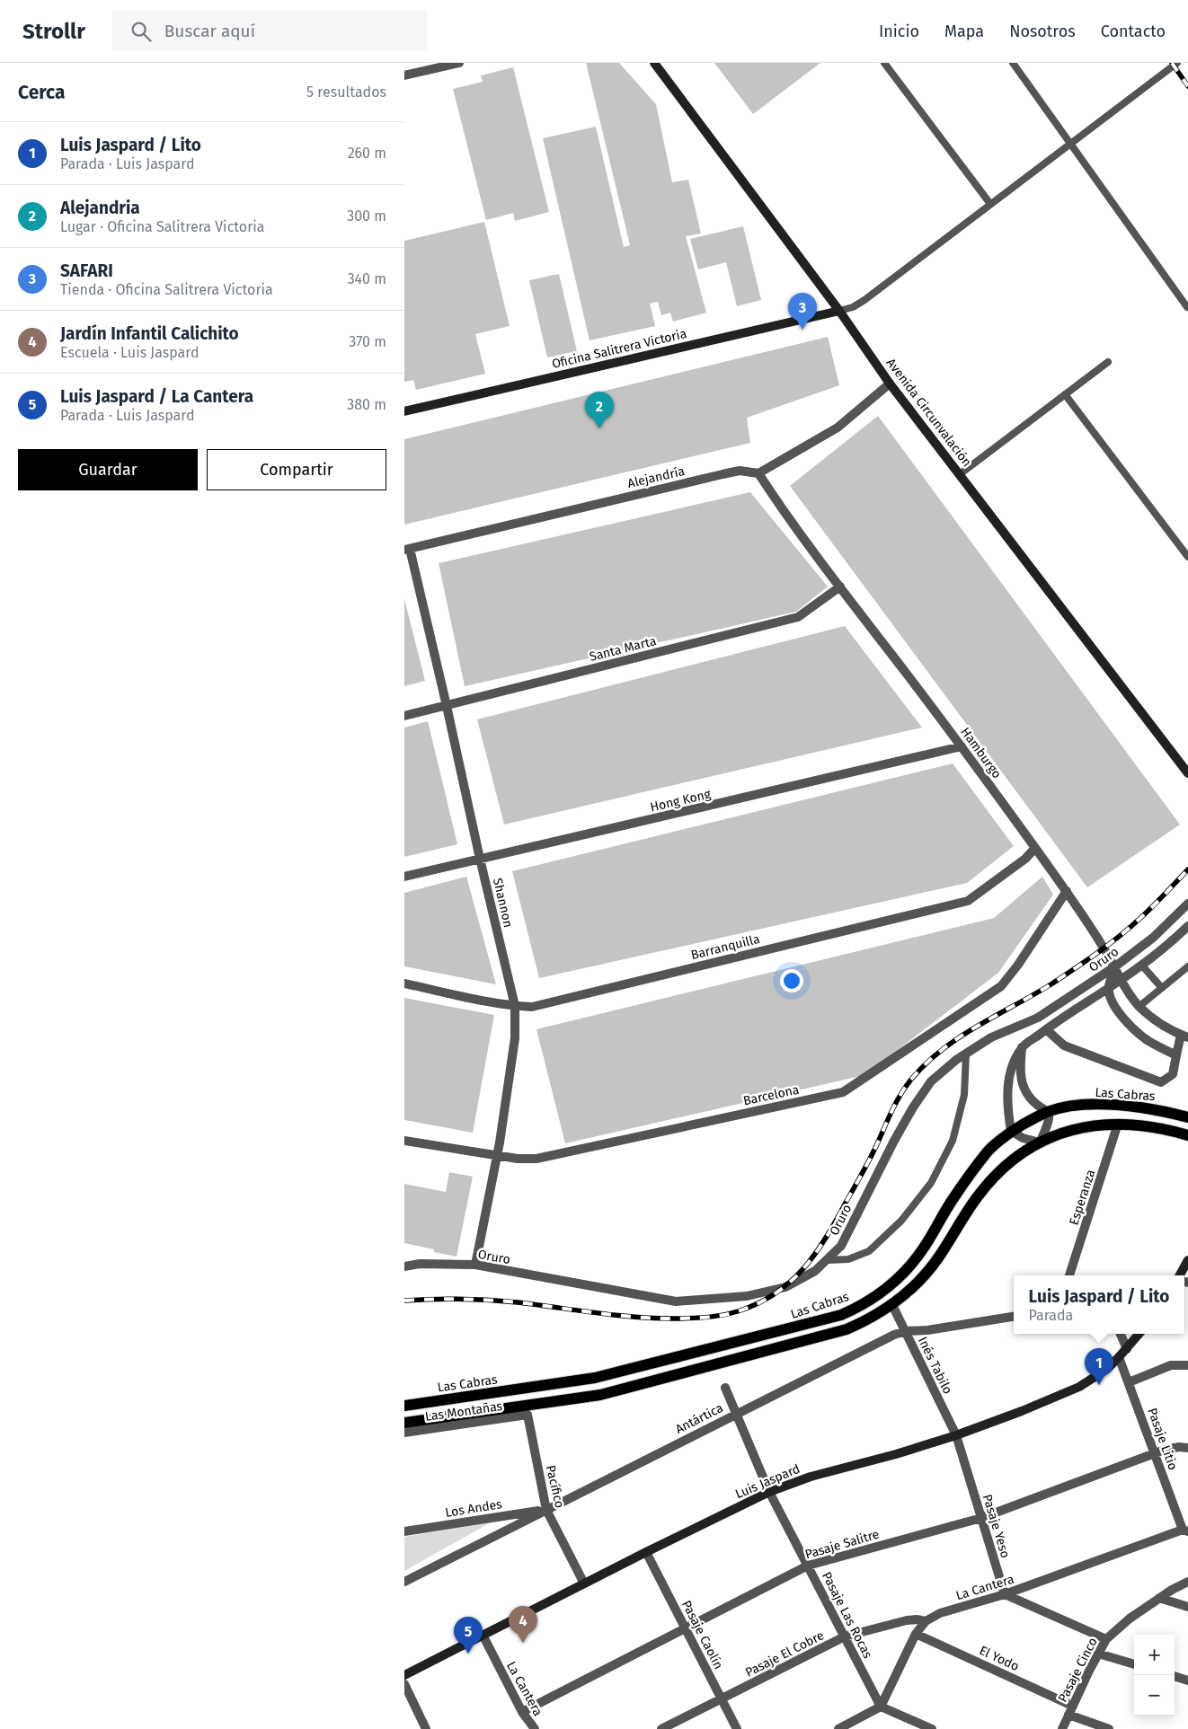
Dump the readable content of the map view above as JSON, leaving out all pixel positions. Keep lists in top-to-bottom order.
{
  "streets": {
    "main road": ["Las Cabras"],
    "street": [
      "Oficina Salitrera Victoria",
      "Avenida Circunvalación",
      "Alejandría",
      "Santa Marta",
      "Hamburgo",
      "Hong Kong",
      "Shannon",
      "Barranquilla",
      "Oruro",
      "Barcelona",
      "Esperanza",
      "Inés Tabilo",
      "Las Montañas",
      "Antártica",
      "Pasaje Litio",
      "Luis Jaspard",
      "Pacífico",
      "Los Andes",
      "Pasaje Yeso",
      "Pasaje Salitre",
      "La Cantera",
      "Pasaje Las Rocas",
      "Pasaje Caolín",
      "Pasaje El Cobre",
      "El Yodo",
      "Pasaje Cinco"
    ]
  },
  "crossings": [
    ["Oficina Salitrera Victoria", "Avenida Circunvalación"],
    ["Alejandría", "Hamburgo"],
    ["Alejandría", "Shannon"],
    ["Santa Marta", "Hamburgo"],
    ["Santa Marta", "Shannon"],
    ["Hamburgo", "Hong Kong"],
    ["Hamburgo", "Barranquilla"],
    ["Hamburgo", "Oruro"],
    ["Hamburgo", "Barcelona"],
    ["Hong Kong", "Shannon"],
    ["Shannon", "Barranquilla"],
    ["Shannon", "Oruro"],
    ["Shannon", "Barcelona"],
    ["Inés Tabilo", "Antártica"],
    ["Inés Tabilo", "Luis Jaspard"],
    ["Inés Tabilo", "Pasaje Yeso"],
    ["Las Montañas", "Pacífico"],
    ["Antártica", "Pacífico"],
    ["Antártica", "Los Andes"],
    ["Antártica", "Pasaje Las Rocas"],
    ["Pasaje Litio", "Luis Jaspard"],
    ["Pasaje Litio", "Pasaje Salitre"],
    ["Pasaje Litio", "La Cantera"],
    ["Luis Jaspard", "Pacífico"],
    ["Luis Jaspard", "Pasaje Yeso"],
    ["Luis Jaspard", "La Cantera"],
    ["Luis Jaspard", "Pasaje Las Rocas"],
    ["Luis Jaspard", "Pasaje Caolín"],
    ["Pacífico", "Los Andes"],
    ["Pasaje Yeso", "Pasaje Salitre"],
    ["Pasaje Yeso", "La Cantera"],
    ["Pasaje Salitre", "La Cantera"],
    ["Pasaje Salitre", "Pasaje Las Rocas"],
    ["Pasaje Salitre", "Pasaje Caolín"],
    ["La Cantera", "Pasaje Las Rocas"],
    ["La Cantera", "Pasaje El Cobre"],
    ["La Cantera", "El Yodo"],
    ["Pasaje Las Rocas", "Pasaje El Cobre"],
    ["Pasaje Caolín", "Pasaje El Cobre"],
    ["El Yodo", "Pasaje Cinco"]
  ],
  "page": {
    "header": "Strollr",
    "search": "Buscar aquí",
    "nav": [
      "Inicio",
      "Mapa",
      "Nosotros",
      "Contacto"
    ],
    "heading": ["Cerca", "5 resultados"],
    "list": [
      {
        "mark": "1",
        "name": "Luis Jaspard / Lito",
        "note": "Parada · Luis Jaspard",
        "value": "260 m"
      },
      {
        "mark": "2",
        "name": "Alejandria",
        "note": "Lugar · Oficina Salitrera Victoria",
        "value": "300 m"
      },
      {
        "mark": "3",
        "name": "SAFARI",
        "note": "Tienda · Oficina Salitrera Victoria",
        "value": "340 m"
      },
      {
        "mark": "4",
        "name": "Jardín Infantil Calichito",
        "note": "Escuela · Luis Jaspard",
        "value": "370 m"
      },
      {
        "mark": "5",
        "name": "Luis Jaspard / La Cantera",
        "note": "Parada · Luis Jaspard",
        "value": "380 m"
      }
    ],
    "pins": [
      "3",
      "2",
      "1",
      "4",
      "5"
    ],
    "buttons": ["Guardar", "Compartir"],
    "popup": ["Luis Jaspard / Lito", "Parada"],
    "map_buttons": ["+", "−"]
  }
}
